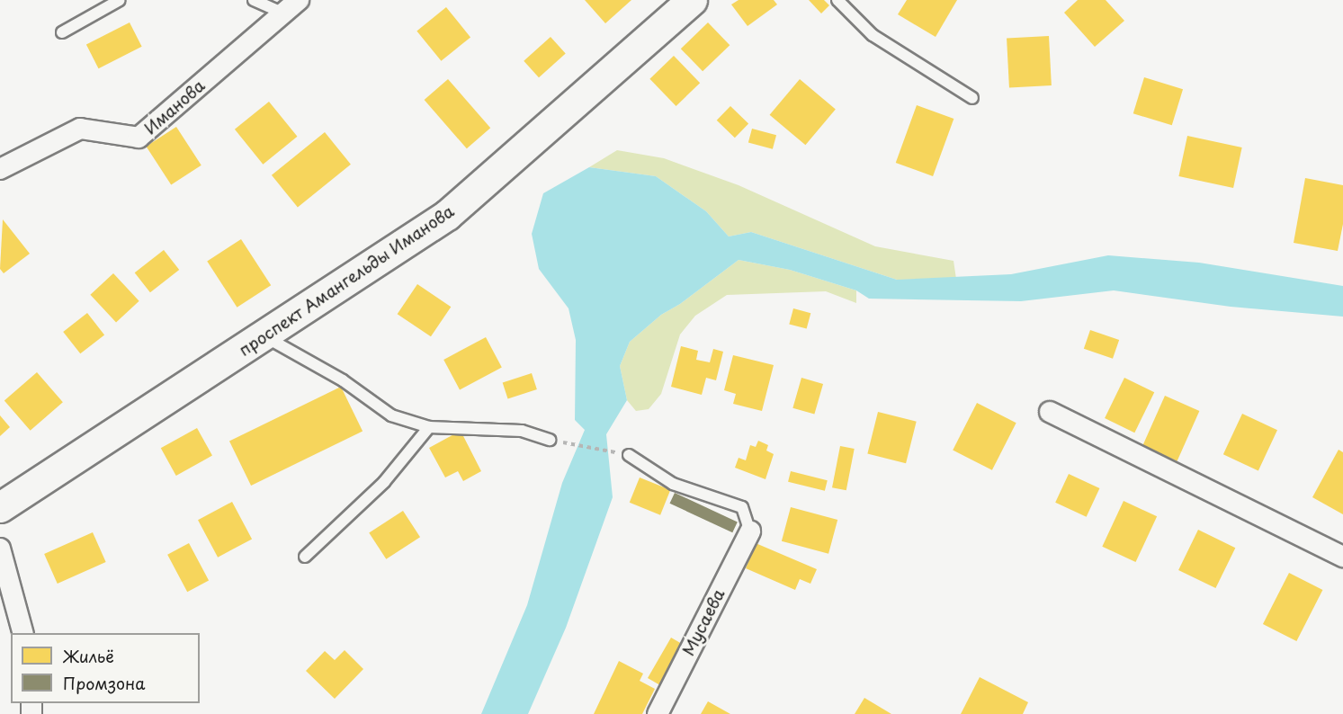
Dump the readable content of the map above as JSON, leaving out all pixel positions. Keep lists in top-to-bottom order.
{
  "streets": {
    "main road": ["проспект Амангельды Иманова"],
    "street": ["Иманова", "Мусаева"]
  },
  "legend": ["Жильё", "Промзона"]
}
